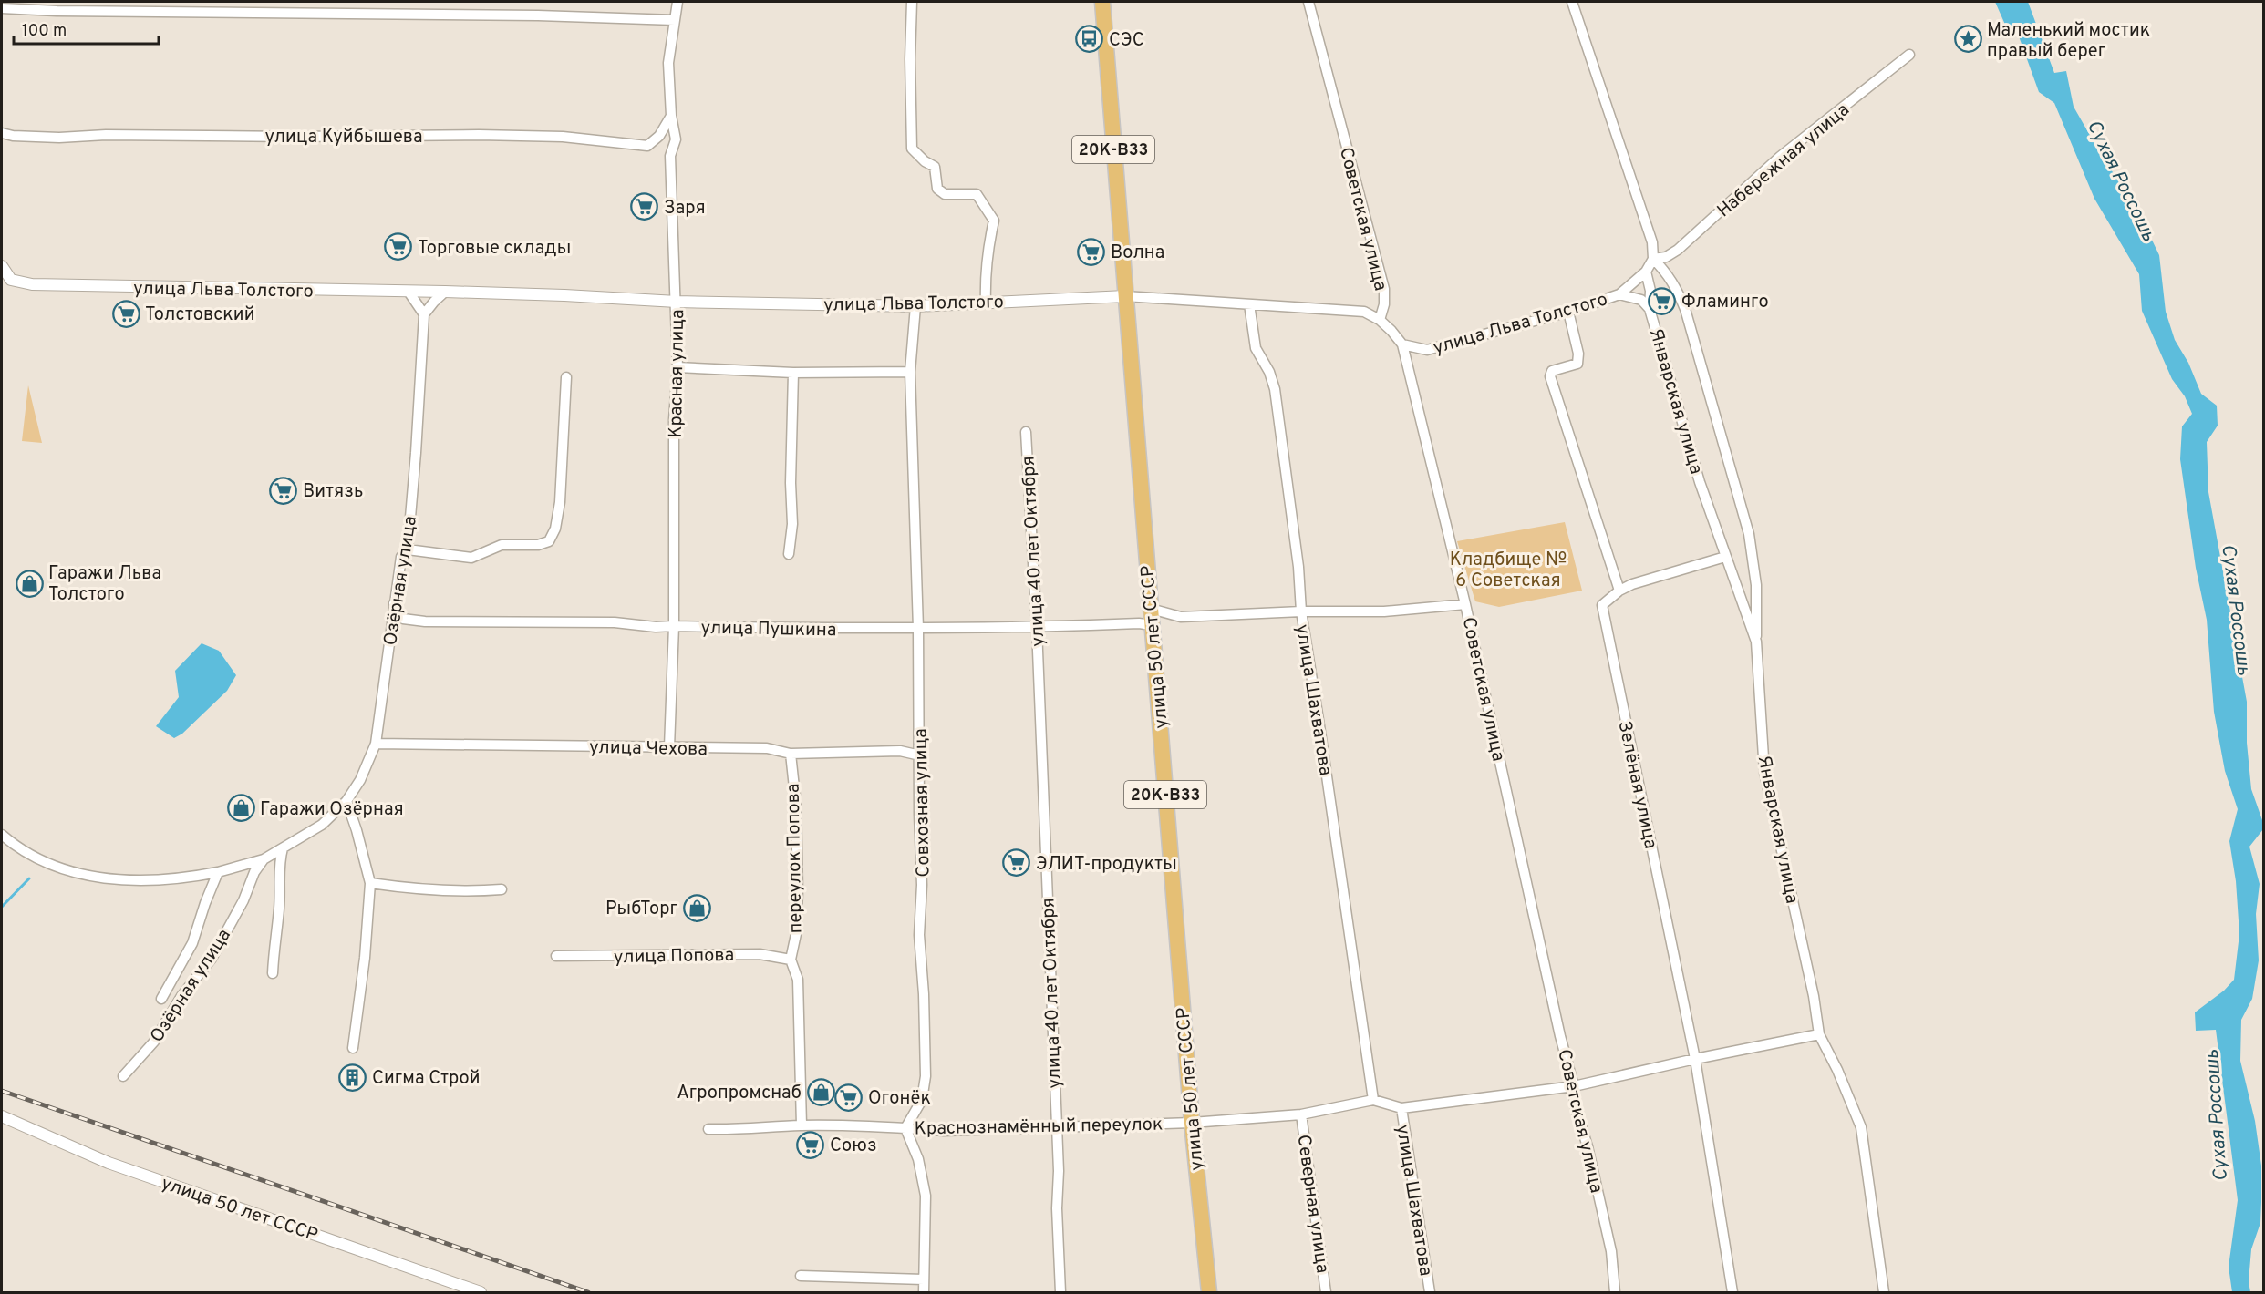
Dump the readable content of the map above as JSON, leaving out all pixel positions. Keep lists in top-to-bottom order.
{
  "streets": {
    "main road": ["20К-В33", "улица 50 лет СССР"],
    "street": [
      "улица Куйбышева",
      "Набережная улица",
      "Советская улица",
      "улица Льва Толстого",
      "Красная улица",
      "Январская улица",
      "улица 40 лет Октября",
      "Озёрная улица",
      "улица Пушкина",
      "улица Шахватова",
      "улица Чехова",
      "Зелёная улица",
      "Совхозная улица",
      "переулок Попова",
      "улица Попова",
      "Краснознамённый переулок",
      "Северная улица"
    ]
  },
  "crossings": [
    ["улица Куйбышева", "Красная улица"],
    ["Набережная улица", "улица Льва Толстого"],
    ["Советская улица", "улица Льва Толстого"],
    ["Советская улица", "Краснознамённый переулок"],
    ["улица Льва Толстого", "Красная улица"],
    ["улица Льва Толстого", "Январская улица"],
    ["улица Льва Толстого", "улица 50 лет СССР"],
    ["улица Льва Толстого", "улица Шахватова"],
    ["улица Льва Толстого", "Совхозная улица"],
    ["Красная улица", "улица Пушкина"],
    ["Красная улица", "улица Чехова"],
    ["Январская улица", "Краснознамённый переулок"],
    ["улица 40 лет Октября", "улица Пушкина"],
    ["улица 40 лет Октября", "Краснознамённый переулок"],
    ["Озёрная улица", "улица Пушкина"],
    ["Озёрная улица", "улица Чехова"],
    ["улица Пушкина", "улица 50 лет СССР"],
    ["улица Пушкина", "Совхозная улица"],
    ["улица 50 лет СССР", "Краснознамённый переулок"],
    ["улица Шахватова", "Краснознамённый переулок"],
    ["улица Чехова", "Совхозная улица"],
    ["улица Чехова", "переулок Попова"],
    ["Зелёная улица", "Краснознамённый переулок"],
    ["Совхозная улица", "Краснознамённый переулок"],
    ["переулок Попова", "улица Попова"],
    ["переулок Попова", "Краснознамённый переулок"],
    ["Краснознамённый переулок", "Северная улица"]
  ],
  "water": ["Сухая Россошь"],
  "parks": ["Кладбище № 6 Советская"],
  "places": {
    "bus stop": ["СЭС"],
    "place": ["Маленький мостик правый берег"],
    "supermarket": [
      "Заря",
      "Торговые склады",
      "Волна",
      "Фламинго",
      "Толстовский",
      "Витязь",
      "ЭЛИТ-продукты",
      "Огонёк",
      "Союз"
    ],
    "shop": [
      "Гаражи Льва Толстого",
      "Гаражи Озёрная",
      "РыбТорг",
      "Агропромснаб"
    ],
    "building": ["Сигма Строй"]
  },
  "scale_bar": "100 m"
}
